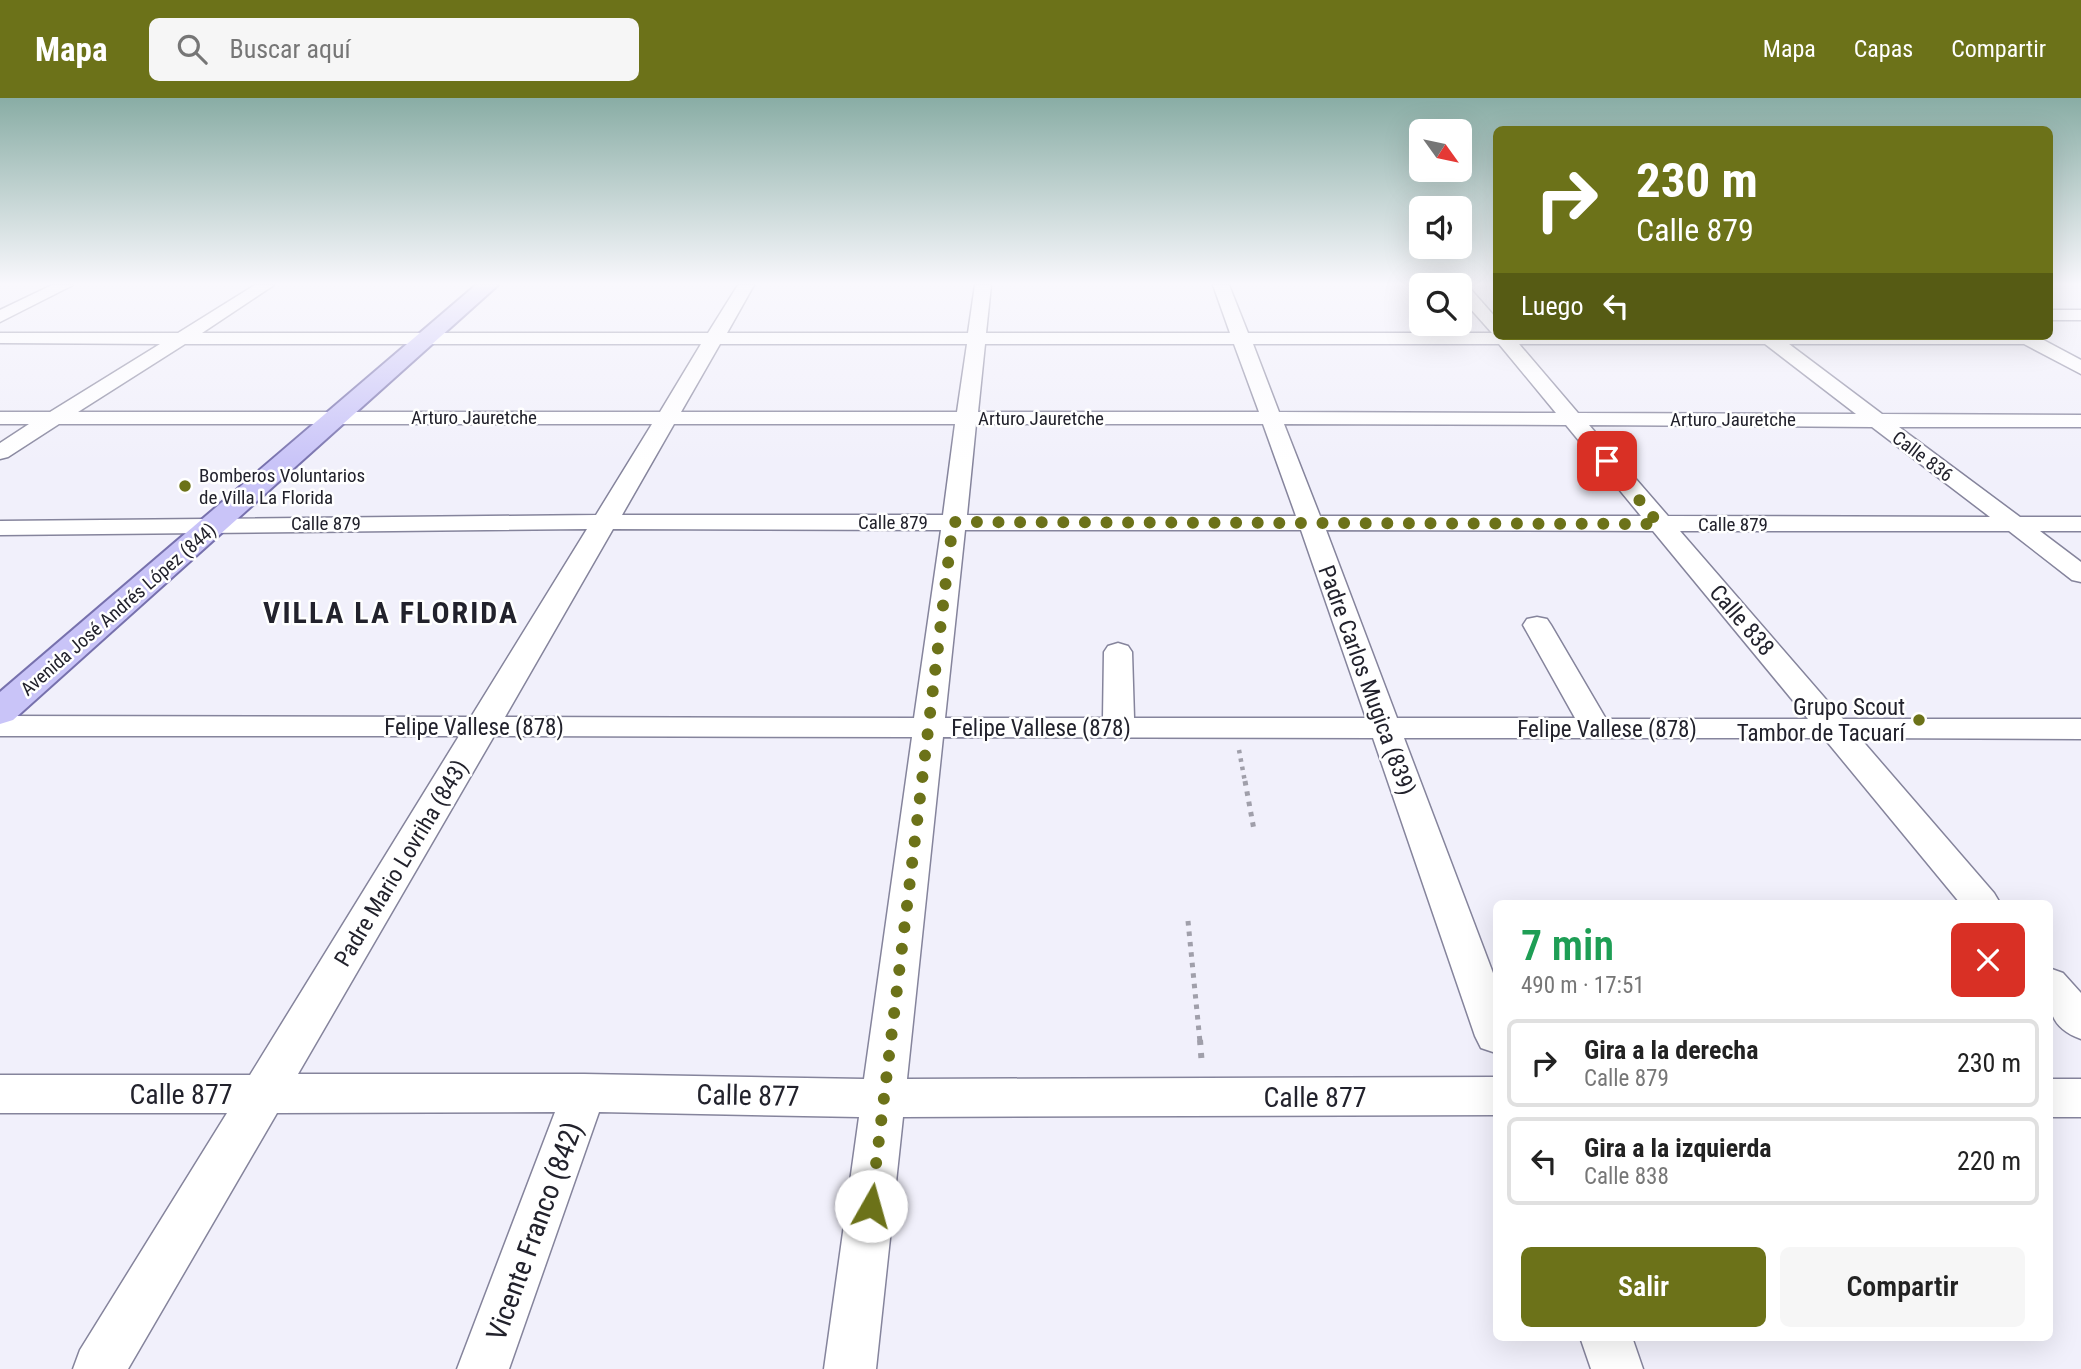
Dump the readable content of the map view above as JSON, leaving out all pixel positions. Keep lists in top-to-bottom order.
{
  "streets": {
    "main road": ["Avenida José Andrés López (844)"],
    "street": [
      "Arturo Jauretche",
      "Calle 836",
      "Calle 879",
      "Calle 838",
      "Padre Carlos Mugica (839)",
      "Felipe Vallese (878)",
      "Padre Mario Lovriha (843)",
      "Calle 877",
      "Vicente Franco (842)"
    ]
  },
  "crossings": [
    ["Arturo Jauretche", "Calle 836"],
    ["Arturo Jauretche", "Avenida José Andrés López (844)"],
    ["Arturo Jauretche", "Calle 838"],
    ["Arturo Jauretche", "Padre Carlos Mugica (839)"],
    ["Arturo Jauretche", "Padre Mario Lovriha (843)"],
    ["Calle 836", "Calle 879"],
    ["Calle 879", "Avenida José Andrés López (844)"],
    ["Calle 879", "Calle 838"],
    ["Calle 879", "Padre Carlos Mugica (839)"],
    ["Calle 879", "Padre Mario Lovriha (843)"],
    ["Calle 838", "Felipe Vallese (878)"],
    ["Padre Carlos Mugica (839)", "Felipe Vallese (878)"],
    ["Felipe Vallese (878)", "Padre Mario Lovriha (843)"],
    ["Padre Mario Lovriha (843)", "Calle 877"],
    ["Calle 877", "Vicente Franco (842)"]
  ],
  "districts": ["VILLA LA FLORIDA"],
  "places": ["Bomberos Voluntarios de Villa La Florida", "Grupo Scout Tambor de Tacuarí"],
  "north": "bottom right",
  "page": {
    "header": "Mapa",
    "search": "Buscar aquí",
    "nav": ["Mapa", "Capas", "Compartir"],
    "turn": ["230 m", "Calle 879"],
    "then": "Luego",
    "heading": ["7 min", "490 m · 17:51"],
    "list": [
      {
        "name": "Gira a la derecha",
        "note": "Calle 879",
        "value": "230 m"
      },
      {
        "name": "Gira a la izquierda",
        "note": "Calle 838",
        "value": "220 m"
      }
    ],
    "buttons": ["Salir", "Compartir"]
  }
}
